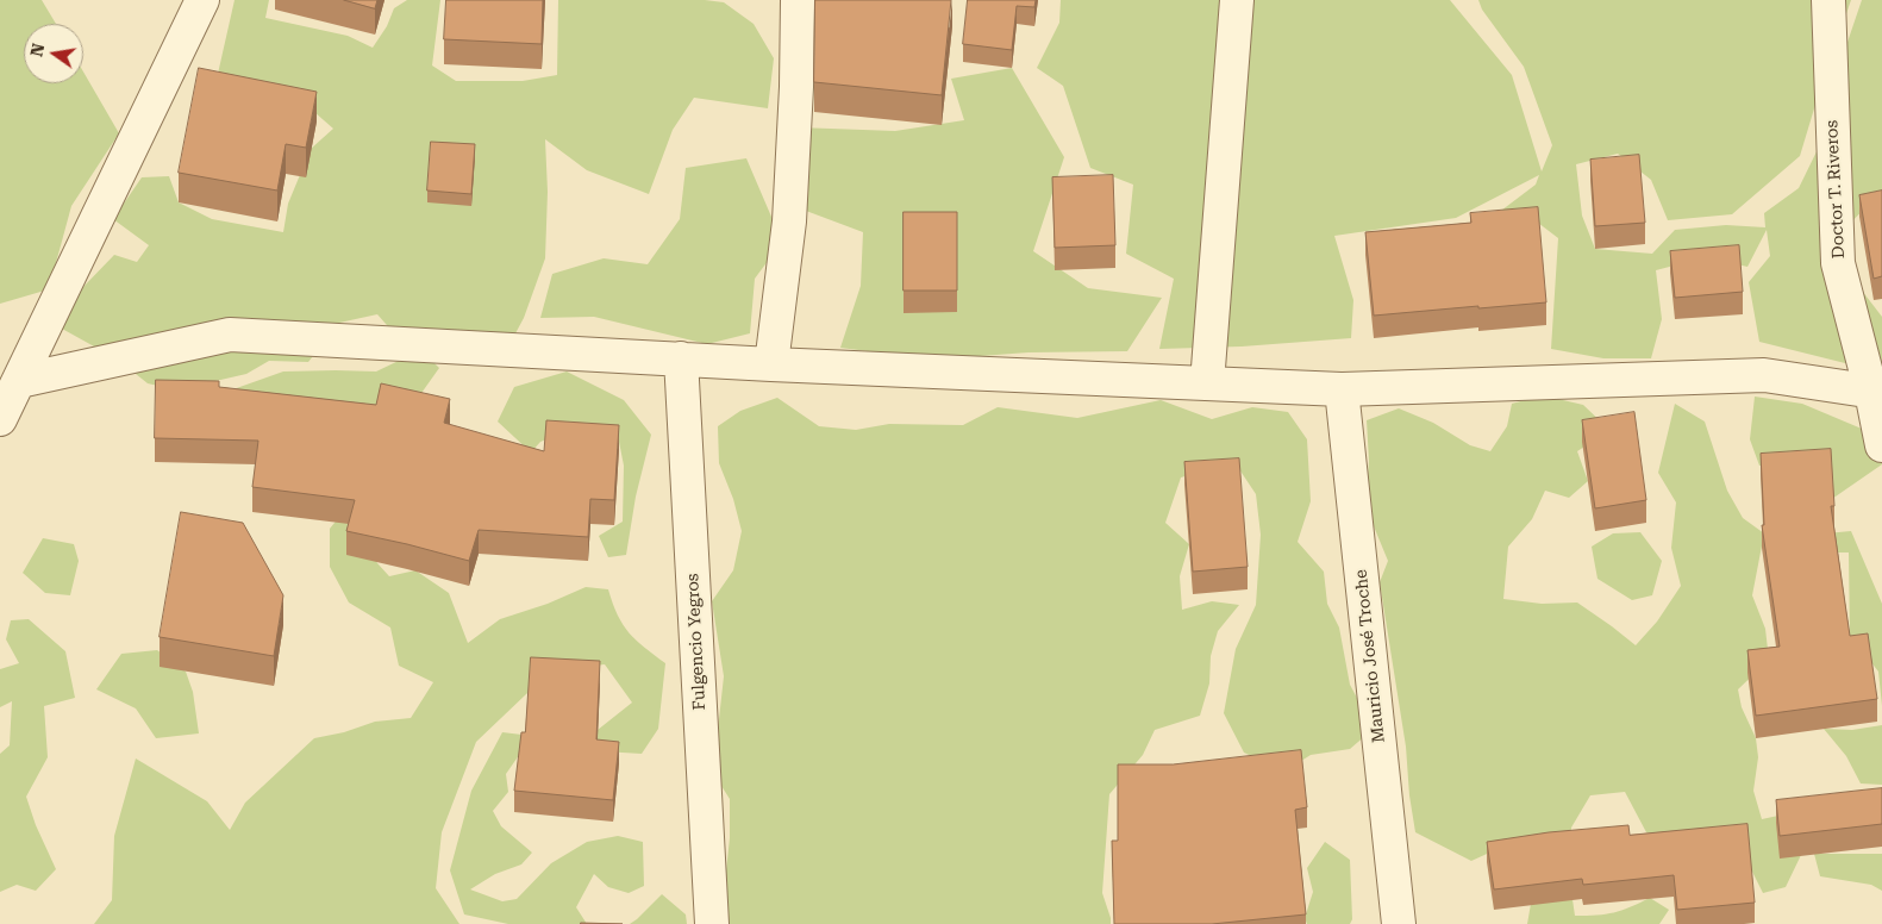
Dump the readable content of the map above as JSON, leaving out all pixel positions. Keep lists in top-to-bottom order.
{
  "streets": {
    "street": ["Doctor T. Riveros", "Fulgencio Yegros", "Mauricio José Troche"]
  },
  "north": "left"
}
